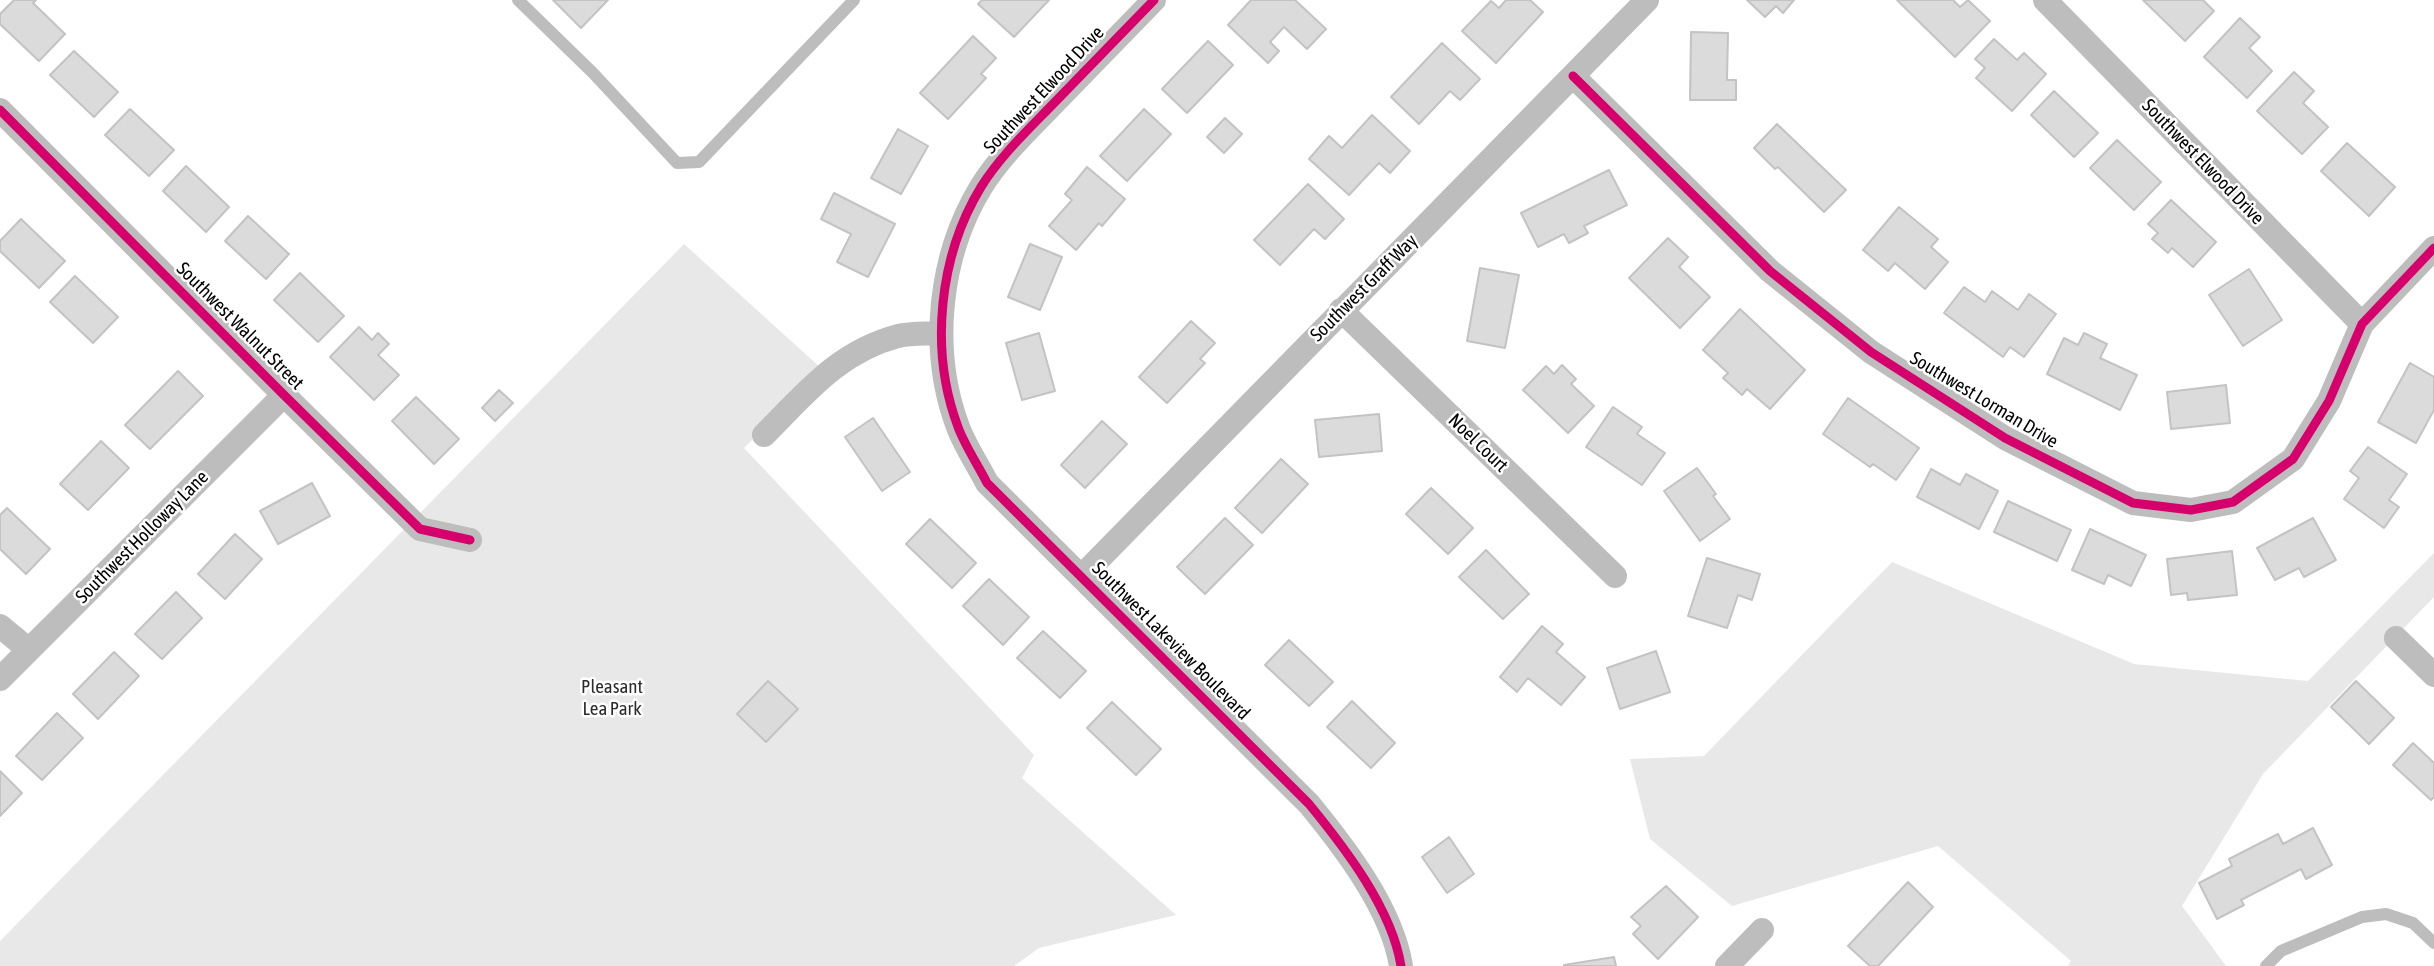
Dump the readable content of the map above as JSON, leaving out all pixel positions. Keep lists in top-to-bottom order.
{
  "streets": {
    "street": [
      "Southwest Elwood Drive",
      "Southwest Graff Way",
      "Southwest Walnut Street",
      "Southwest Lorman Drive",
      "Noel Court",
      "Southwest Holloway Lane",
      "Southwest Lakeview Boulevard"
    ]
  },
  "crossings": [
    ["Southwest Elwood Drive", "Southwest Lorman Drive"],
    ["Southwest Elwood Drive", "Southwest Lakeview Boulevard"],
    ["Southwest Graff Way", "Southwest Lorman Drive"],
    ["Southwest Graff Way", "Noel Court"],
    ["Southwest Graff Way", "Southwest Lakeview Boulevard"],
    ["Southwest Walnut Street", "Southwest Holloway Lane"]
  ],
  "parks": ["Pleasant Lea Park"]
}
